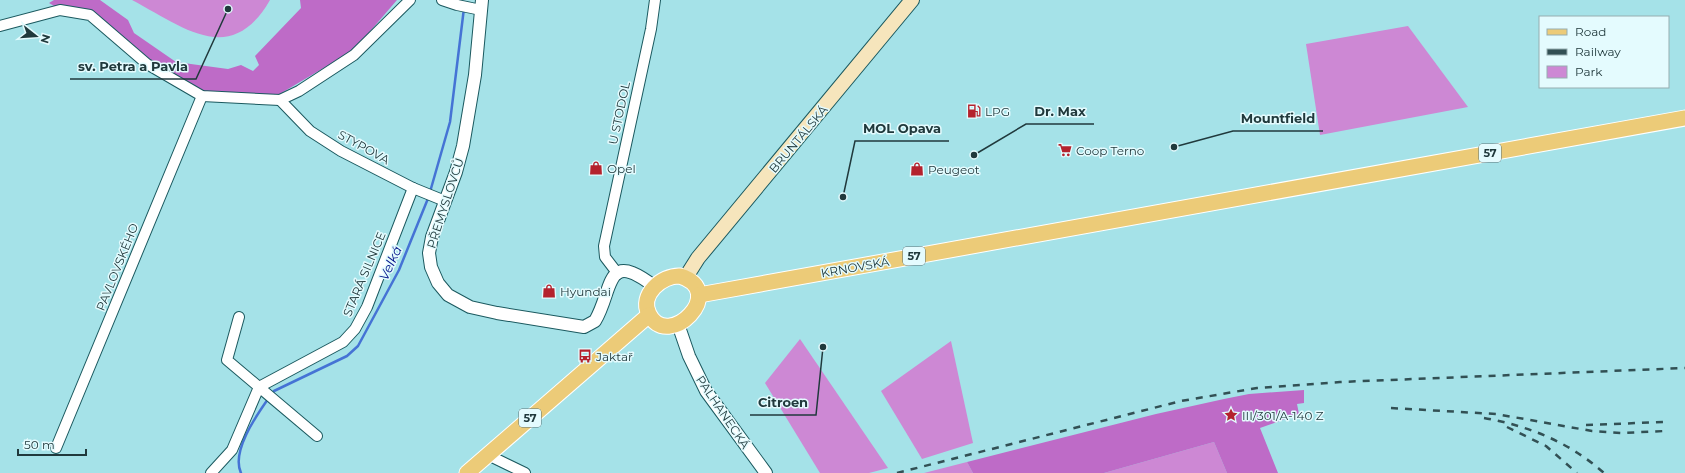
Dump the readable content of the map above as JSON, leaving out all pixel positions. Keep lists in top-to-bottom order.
{
  "streets": {
    "main road": ["BRUNTÁLSKÁ", "57", "KRNOVSKÁ"],
    "street": [
      "U STODOL",
      "STYPOVA",
      "PŘEMYSLOVCŮ",
      "PAVLOVSKÉHO",
      "STARÁ SILNICE",
      "PALHANECKÁ"
    ]
  },
  "crossings": [
    ["U STODOL", "PŘEMYSLOVCŮ"],
    ["BRUNTÁLSKÁ", "57"],
    ["BRUNTÁLSKÁ", "KRNOVSKÁ"],
    ["BRUNTÁLSKÁ", "PALHANECKÁ"],
    ["STYPOVA", "PŘEMYSLOVCŮ"],
    ["STYPOVA", "STARÁ SILNICE"],
    ["57", "KRNOVSKÁ"],
    ["57", "PALHANECKÁ"],
    ["KRNOVSKÁ", "PALHANECKÁ"]
  ],
  "water": ["Velká"],
  "places": {
    "other": [
      "sv. Petra a Pavla",
      "Mountfield",
      "Dr. Max",
      "MOL Opava",
      "Citroen"
    ],
    "fuel station": ["LPG"],
    "supermarket": ["Coop Terno"],
    "shop": ["Opel", "Peugeot", "Hyundai"],
    "bus stop": ["Jaktař"],
    "place": ["III/301/A-140 Z"]
  },
  "legend": ["Road", "Railway", "Park"],
  "scale_bar": "50 m",
  "north": "right"
}
